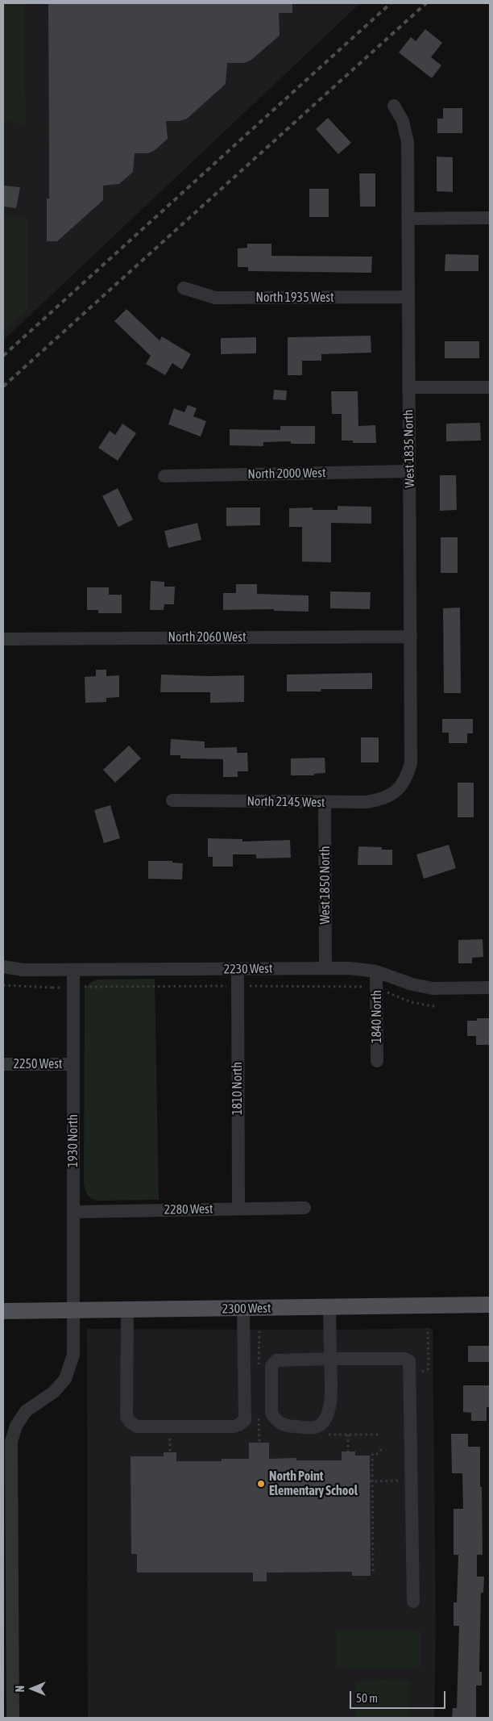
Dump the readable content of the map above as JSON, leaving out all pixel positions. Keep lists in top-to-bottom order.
{
  "streets": {
    "main road": ["2300 West"],
    "street": [
      "North 1935 West",
      "West 1835 North",
      "North 2000 West",
      "North 2060 West",
      "North 2145 West",
      "West 1850 North",
      "2230 West",
      "1840 North",
      "2250 West",
      "1810 North",
      "1930 North",
      "2280 West"
    ]
  },
  "crossings": [
    ["North 1935 West", "West 1835 North"],
    ["West 1835 North", "North 2000 West"],
    ["West 1835 North", "North 2060 West"],
    ["West 1835 North", "North 2145 West"],
    ["North 2145 West", "West 1850 North"],
    ["West 1850 North", "2230 West"],
    ["2230 West", "1840 North"],
    ["2230 West", "1810 North"],
    ["2230 West", "1930 North"],
    ["2250 West", "1930 North"],
    ["1810 North", "2280 West"],
    ["1930 North", "2280 West"],
    ["1930 North", "2300 West"]
  ],
  "places": ["North Point Elementary School"],
  "scale_bar": "50 m",
  "north": "left"
}
